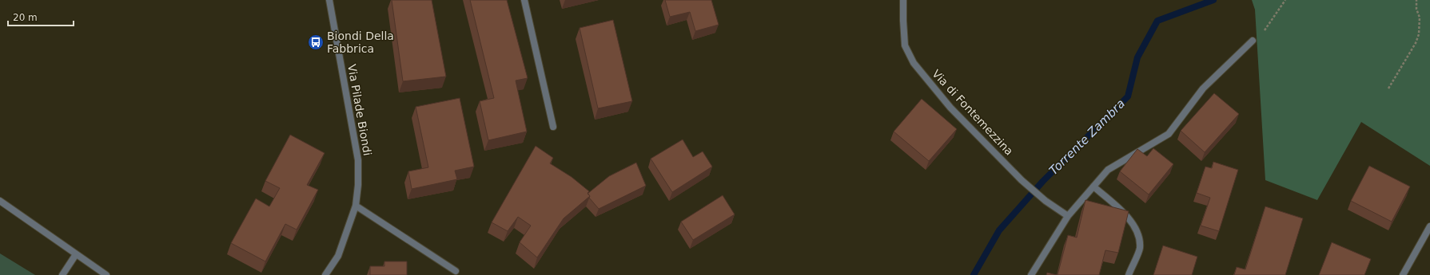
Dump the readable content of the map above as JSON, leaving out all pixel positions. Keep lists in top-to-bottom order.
{
  "streets": {
    "street": ["Via Pilade Biondi", "Via di Fontemezzina"]
  },
  "water": ["Torrente Zambra"],
  "places": {
    "bus stop": ["Biondi Della Fabbrica"]
  },
  "scale_bar": "20 m"
}
